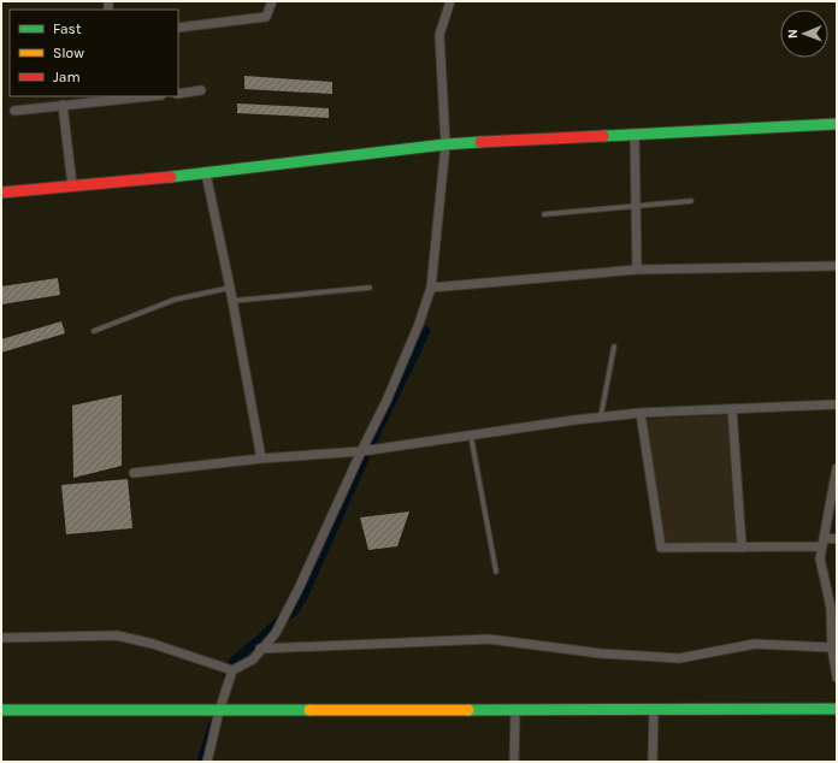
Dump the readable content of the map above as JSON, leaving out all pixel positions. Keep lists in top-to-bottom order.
{
  "legend": ["Fast", "Slow", "Jam"],
  "north": "left"
}
